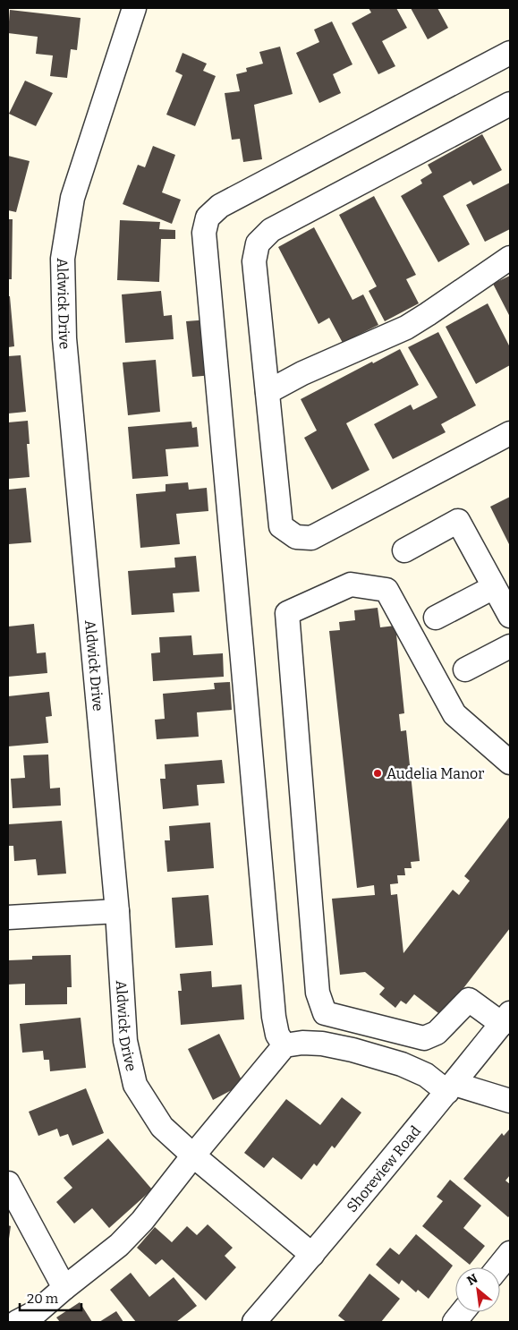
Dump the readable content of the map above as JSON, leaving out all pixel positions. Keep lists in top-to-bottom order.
{
  "streets": {
    "street": ["Aldwick Drive", "Shoreview Road"]
  },
  "crossings": [
    ["Aldwick Drive", "Shoreview Road"]
  ],
  "places": ["Audelia Manor"],
  "scale_bar": "20 m",
  "north": "top left"
}
